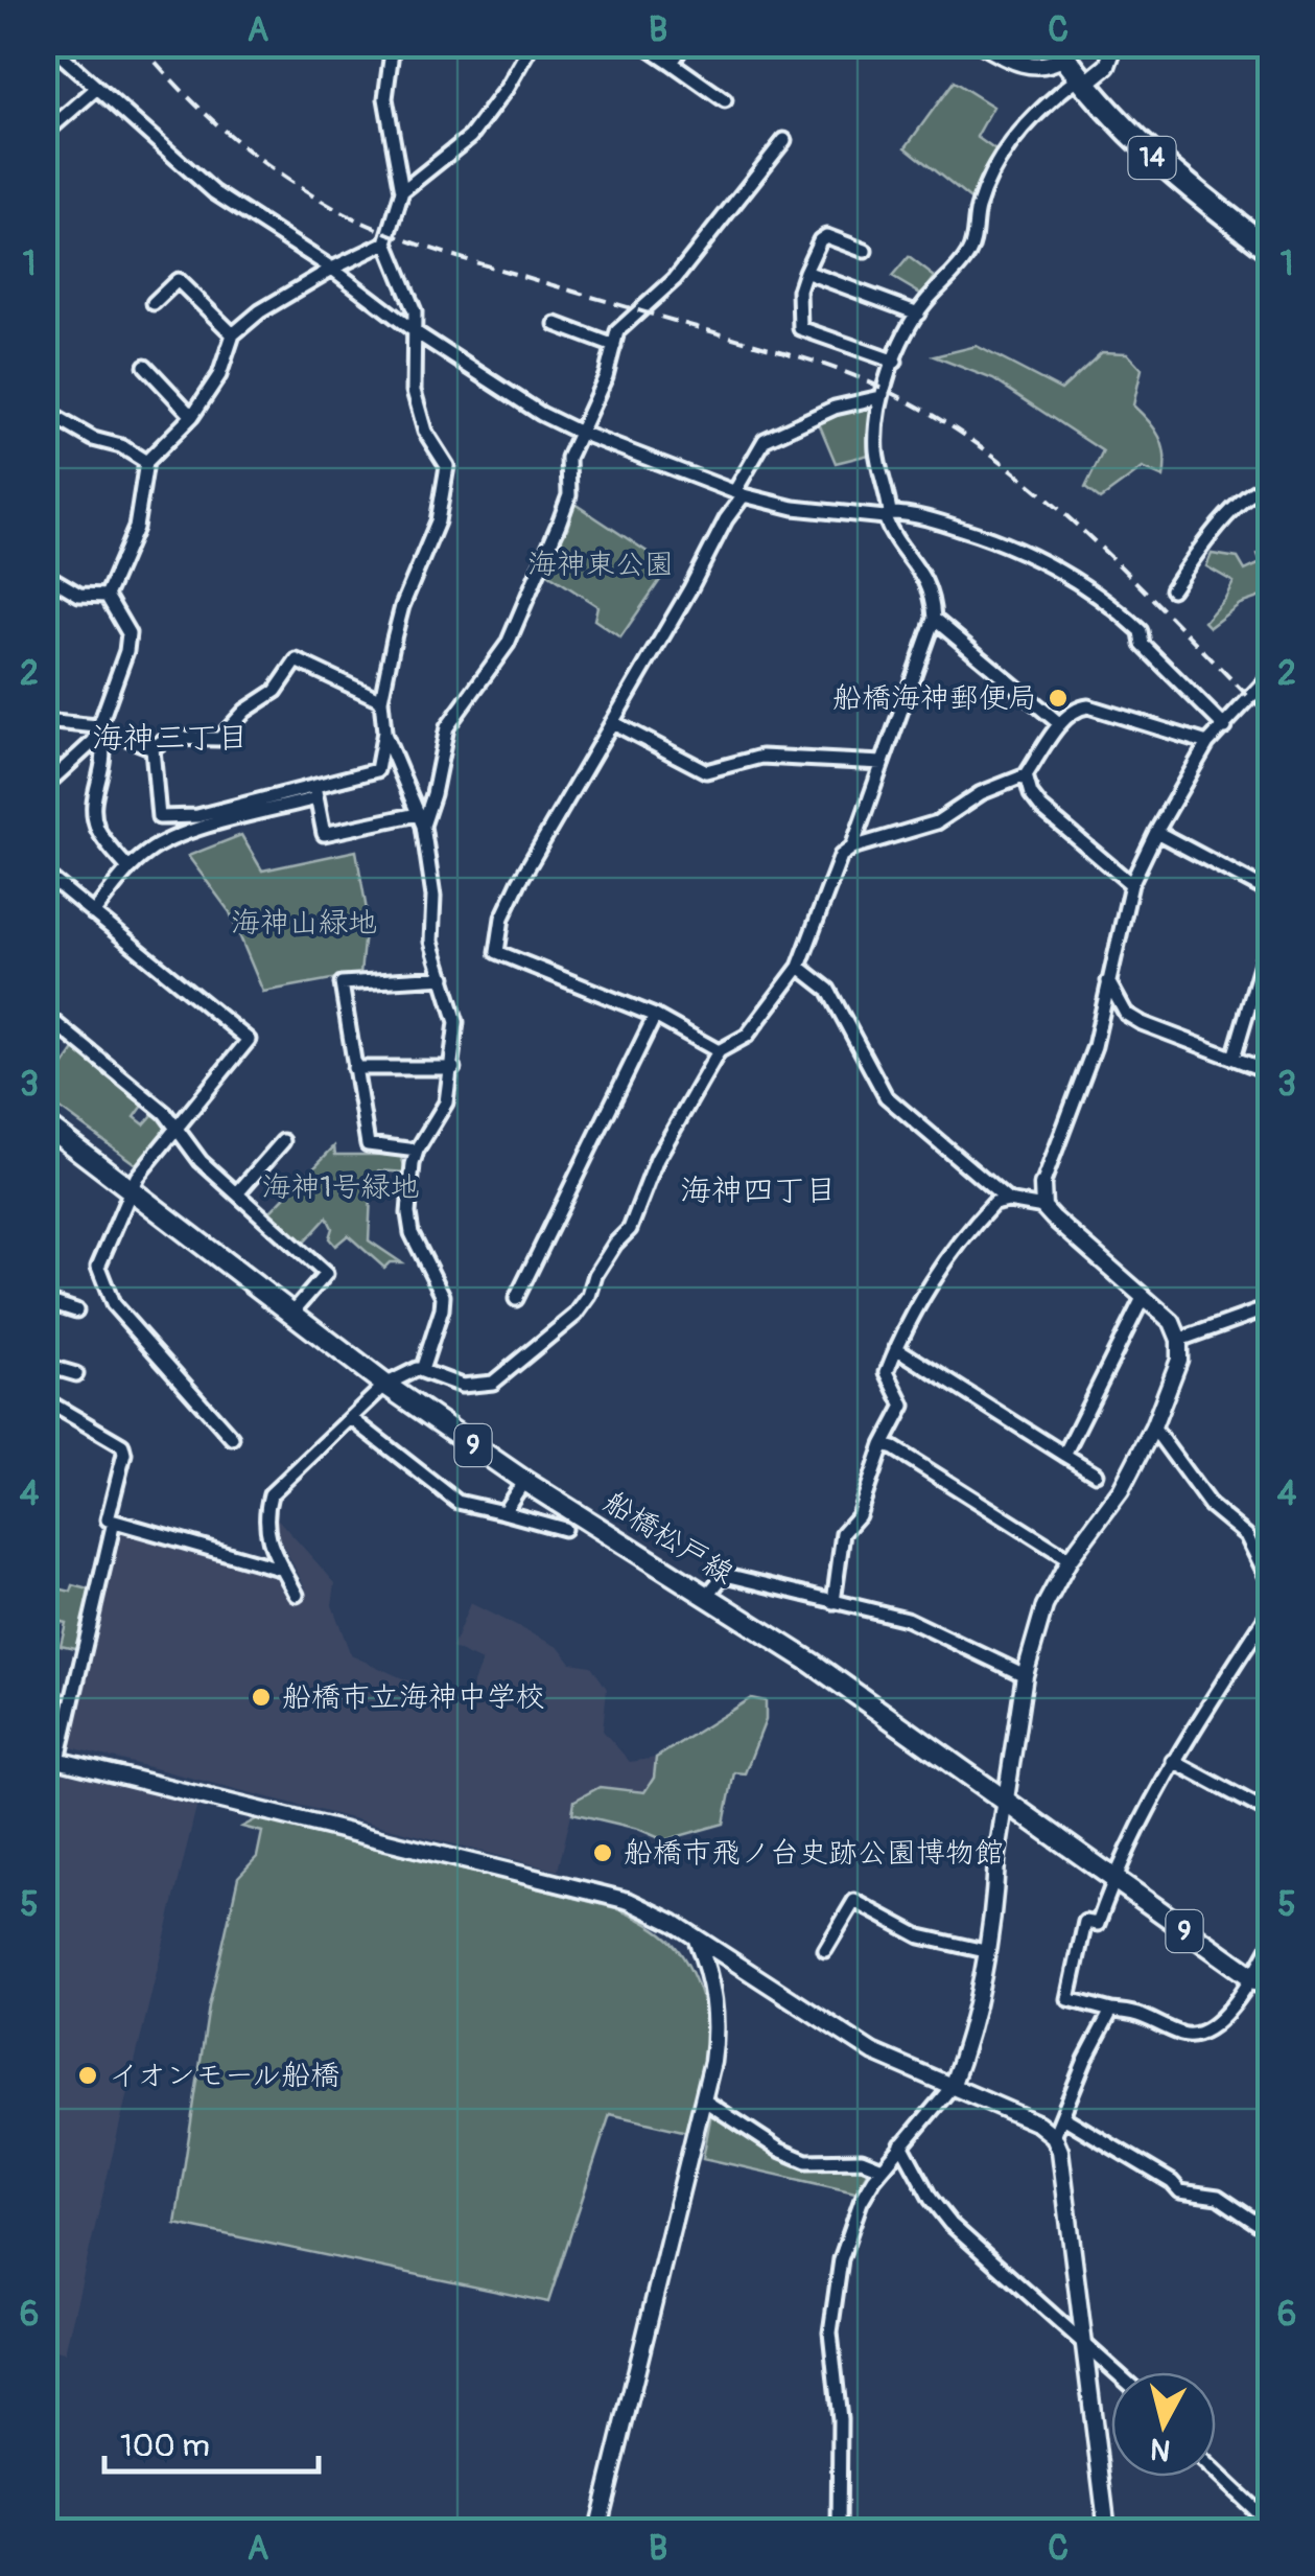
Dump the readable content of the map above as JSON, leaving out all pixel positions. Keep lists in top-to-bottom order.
{
  "streets": {
    "highway": ["14"],
    "main road": ["9", "船橋松戸線"]
  },
  "districts": ["海神三丁目", "海神四丁目"],
  "parks": ["海神東公園", "海神山緑地", "海神1号緑地"],
  "places": [
    "船橋海神郵便局",
    "船橋市立海神中学校",
    "船橋市飛ノ台史跡公園博物館",
    "イオンモール船橋"
  ],
  "scale_bar": "100 m",
  "north": "bottom",
  "grid": {
    "columns": ["A", "B", "C"],
    "rows": [
      "1",
      "2",
      "3",
      "4",
      "5",
      "6"
    ]
  }
}
